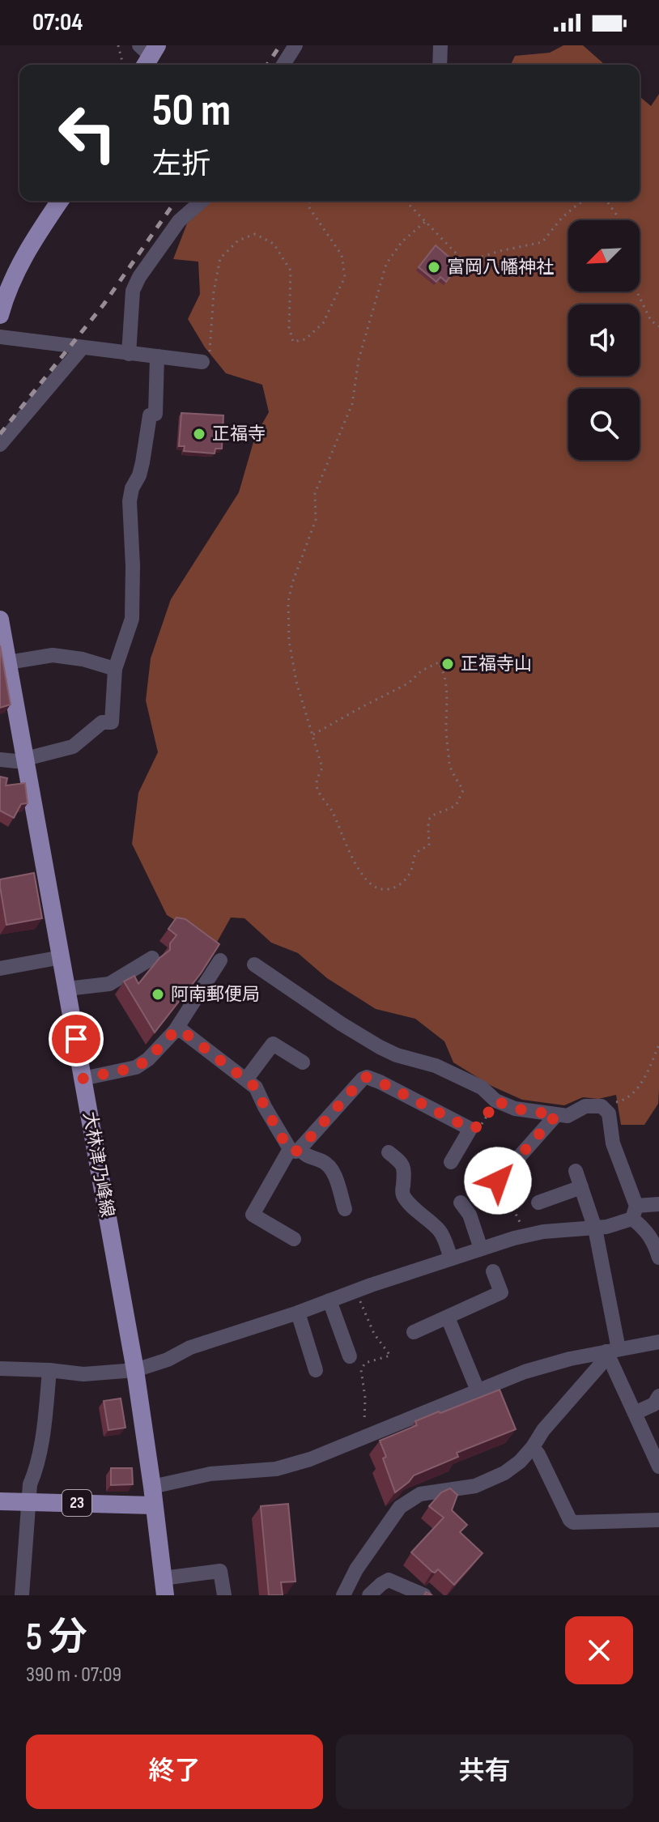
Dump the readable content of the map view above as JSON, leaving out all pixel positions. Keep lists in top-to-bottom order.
{
  "streets": {
    "main road": ["大林津乃峰線", "23"]
  },
  "crossings": [
    ["大林津乃峰線", "23"]
  ],
  "places": [
    "富岡八幡神社",
    "正福寺",
    "正福寺山",
    "阿南郵便局"
  ],
  "north": "bottom left",
  "page": {
    "status": "07:04",
    "turn": ["50 m", "左折"],
    "heading": ["5 分", "390 m · 07:09"],
    "buttons": ["終了", "共有"]
  }
}
